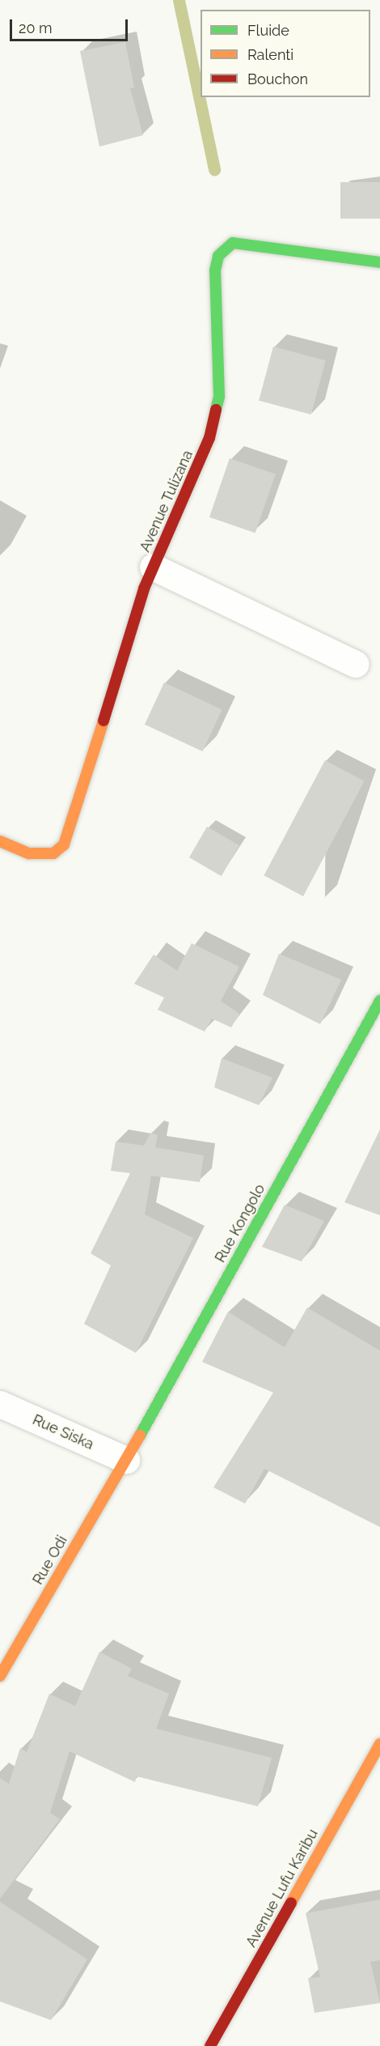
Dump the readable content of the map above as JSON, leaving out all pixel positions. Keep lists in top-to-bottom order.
{
  "streets": {
    "street": [
      "Avenue Tulizana",
      "Rue Kongolo",
      "Rue Siska",
      "Rue Odi",
      "Avenue Lufu Karibu"
    ]
  },
  "crossings": [
    ["Rue Kongolo", "Rue Siska"],
    ["Rue Kongolo", "Rue Odi"],
    ["Rue Siska", "Rue Odi"]
  ],
  "legend": ["Fluide", "Ralenti", "Bouchon"],
  "scale_bar": "20 m"
}
